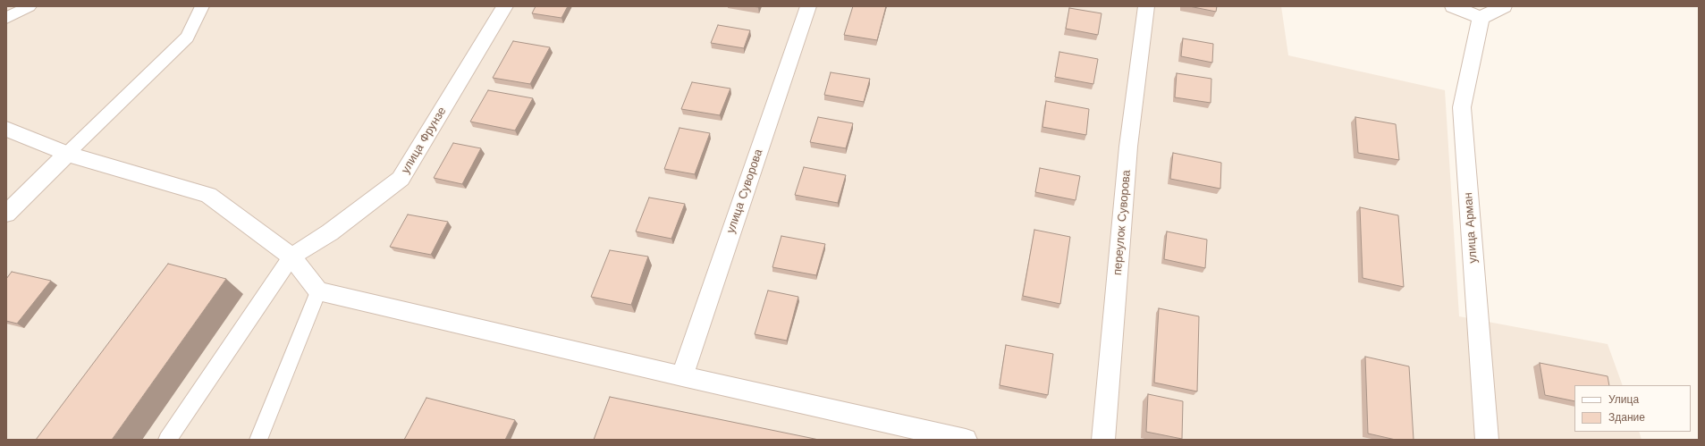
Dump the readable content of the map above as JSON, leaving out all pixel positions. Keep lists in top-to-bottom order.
{
  "streets": {
    "street": [
      "улица Фрунзе",
      "улица Суворова",
      "переулок Суворова",
      "улица Арман"
    ]
  },
  "legend": ["Улица", "Здание"]
}
